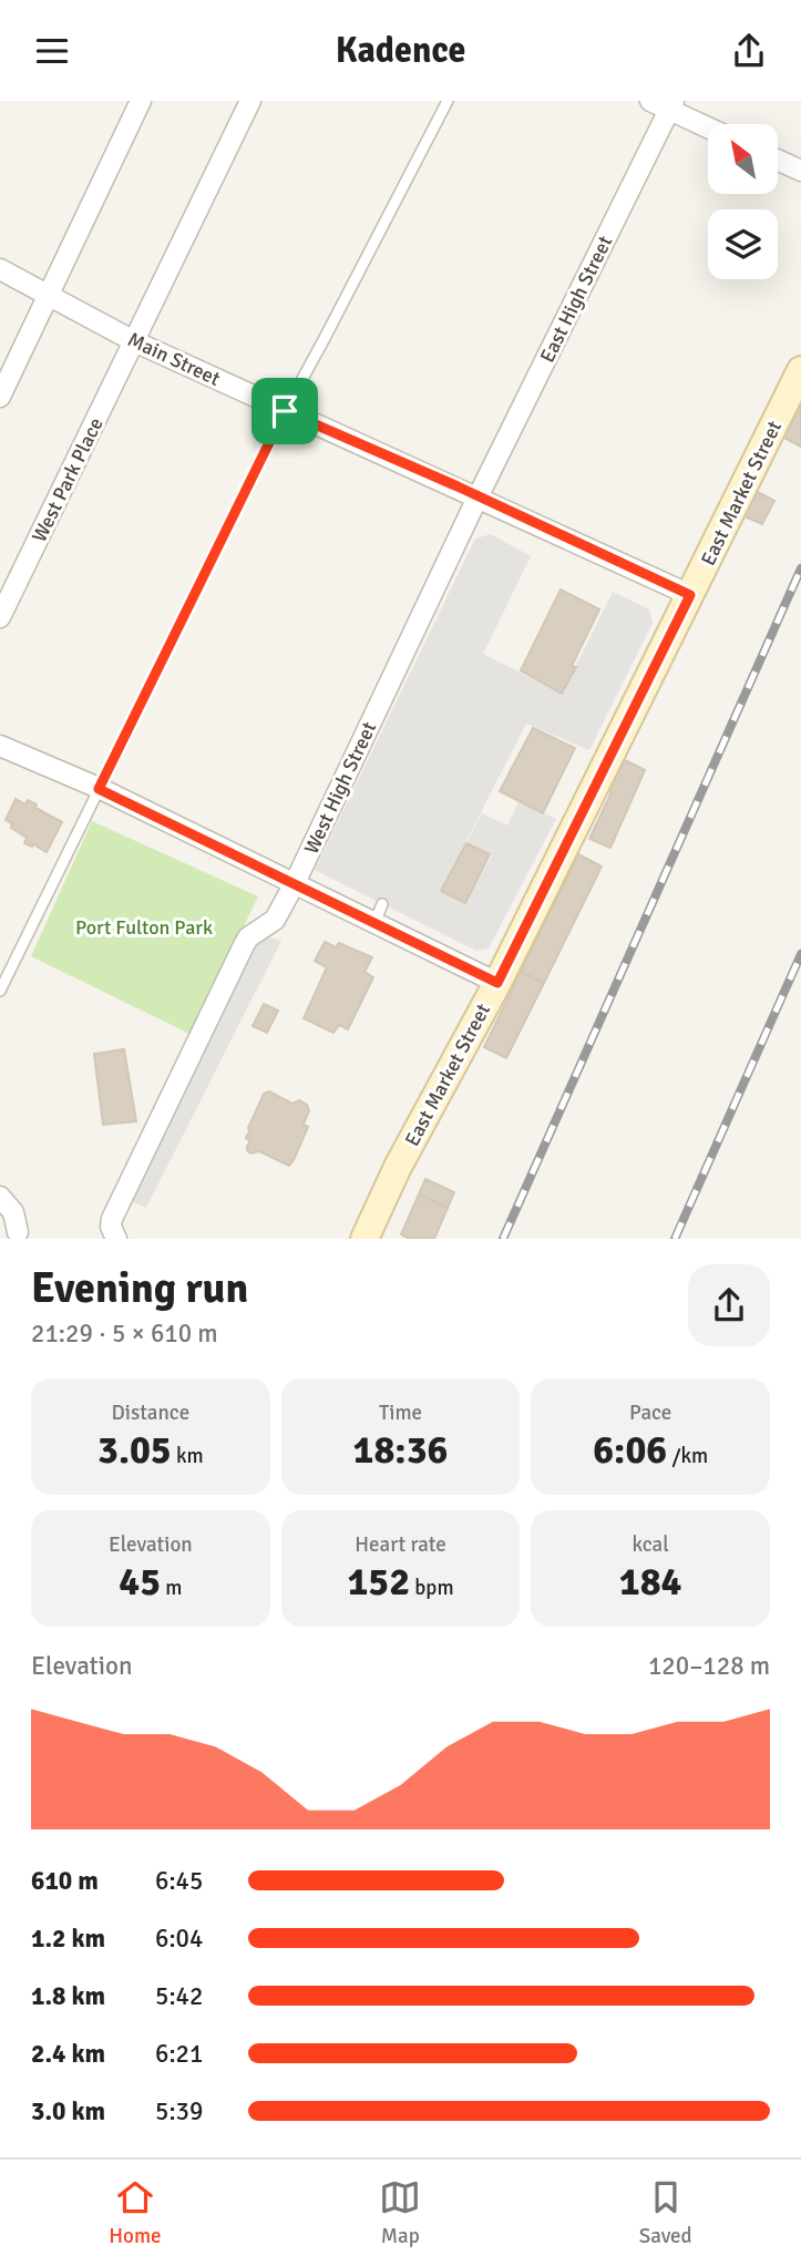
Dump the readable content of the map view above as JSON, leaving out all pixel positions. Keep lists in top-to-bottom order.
{
  "streets": {
    "main road": ["East Market Street"],
    "street": [
      "East High Street",
      "Main Street",
      "West Park Place",
      "West High Street"
    ]
  },
  "crossings": [
    ["East High Street", "Main Street"],
    ["East High Street", "West High Street"],
    ["Main Street", "West Park Place"],
    ["Main Street", "East Market Street"],
    ["Main Street", "West High Street"]
  ],
  "parks": ["Port Fulton Park"],
  "north": "top left",
  "page": {
    "header": "Kadence",
    "heading": ["Evening run", "21:29 · 5 × 610 m"],
    "stats": [
      ["Distance", "3.05 km"],
      ["Time", "18:36"],
      ["Pace", "6:06 /km"],
      ["Elevation", "45 m"],
      ["Heart rate", "152 bpm"],
      ["kcal", "184"]
    ],
    "chart": ["Elevation", "120–128 m"],
    "list": [
      {
        "name": "610 m",
        "note": "6:45"
      },
      {
        "name": "1.2 km",
        "note": "6:04"
      },
      {
        "name": "1.8 km",
        "note": "5:42"
      },
      {
        "name": "2.4 km",
        "note": "6:21"
      },
      {
        "name": "3.0 km",
        "note": "5:39"
      }
    ],
    "tabs": ["Home", "Map", "Saved"]
  }
}
